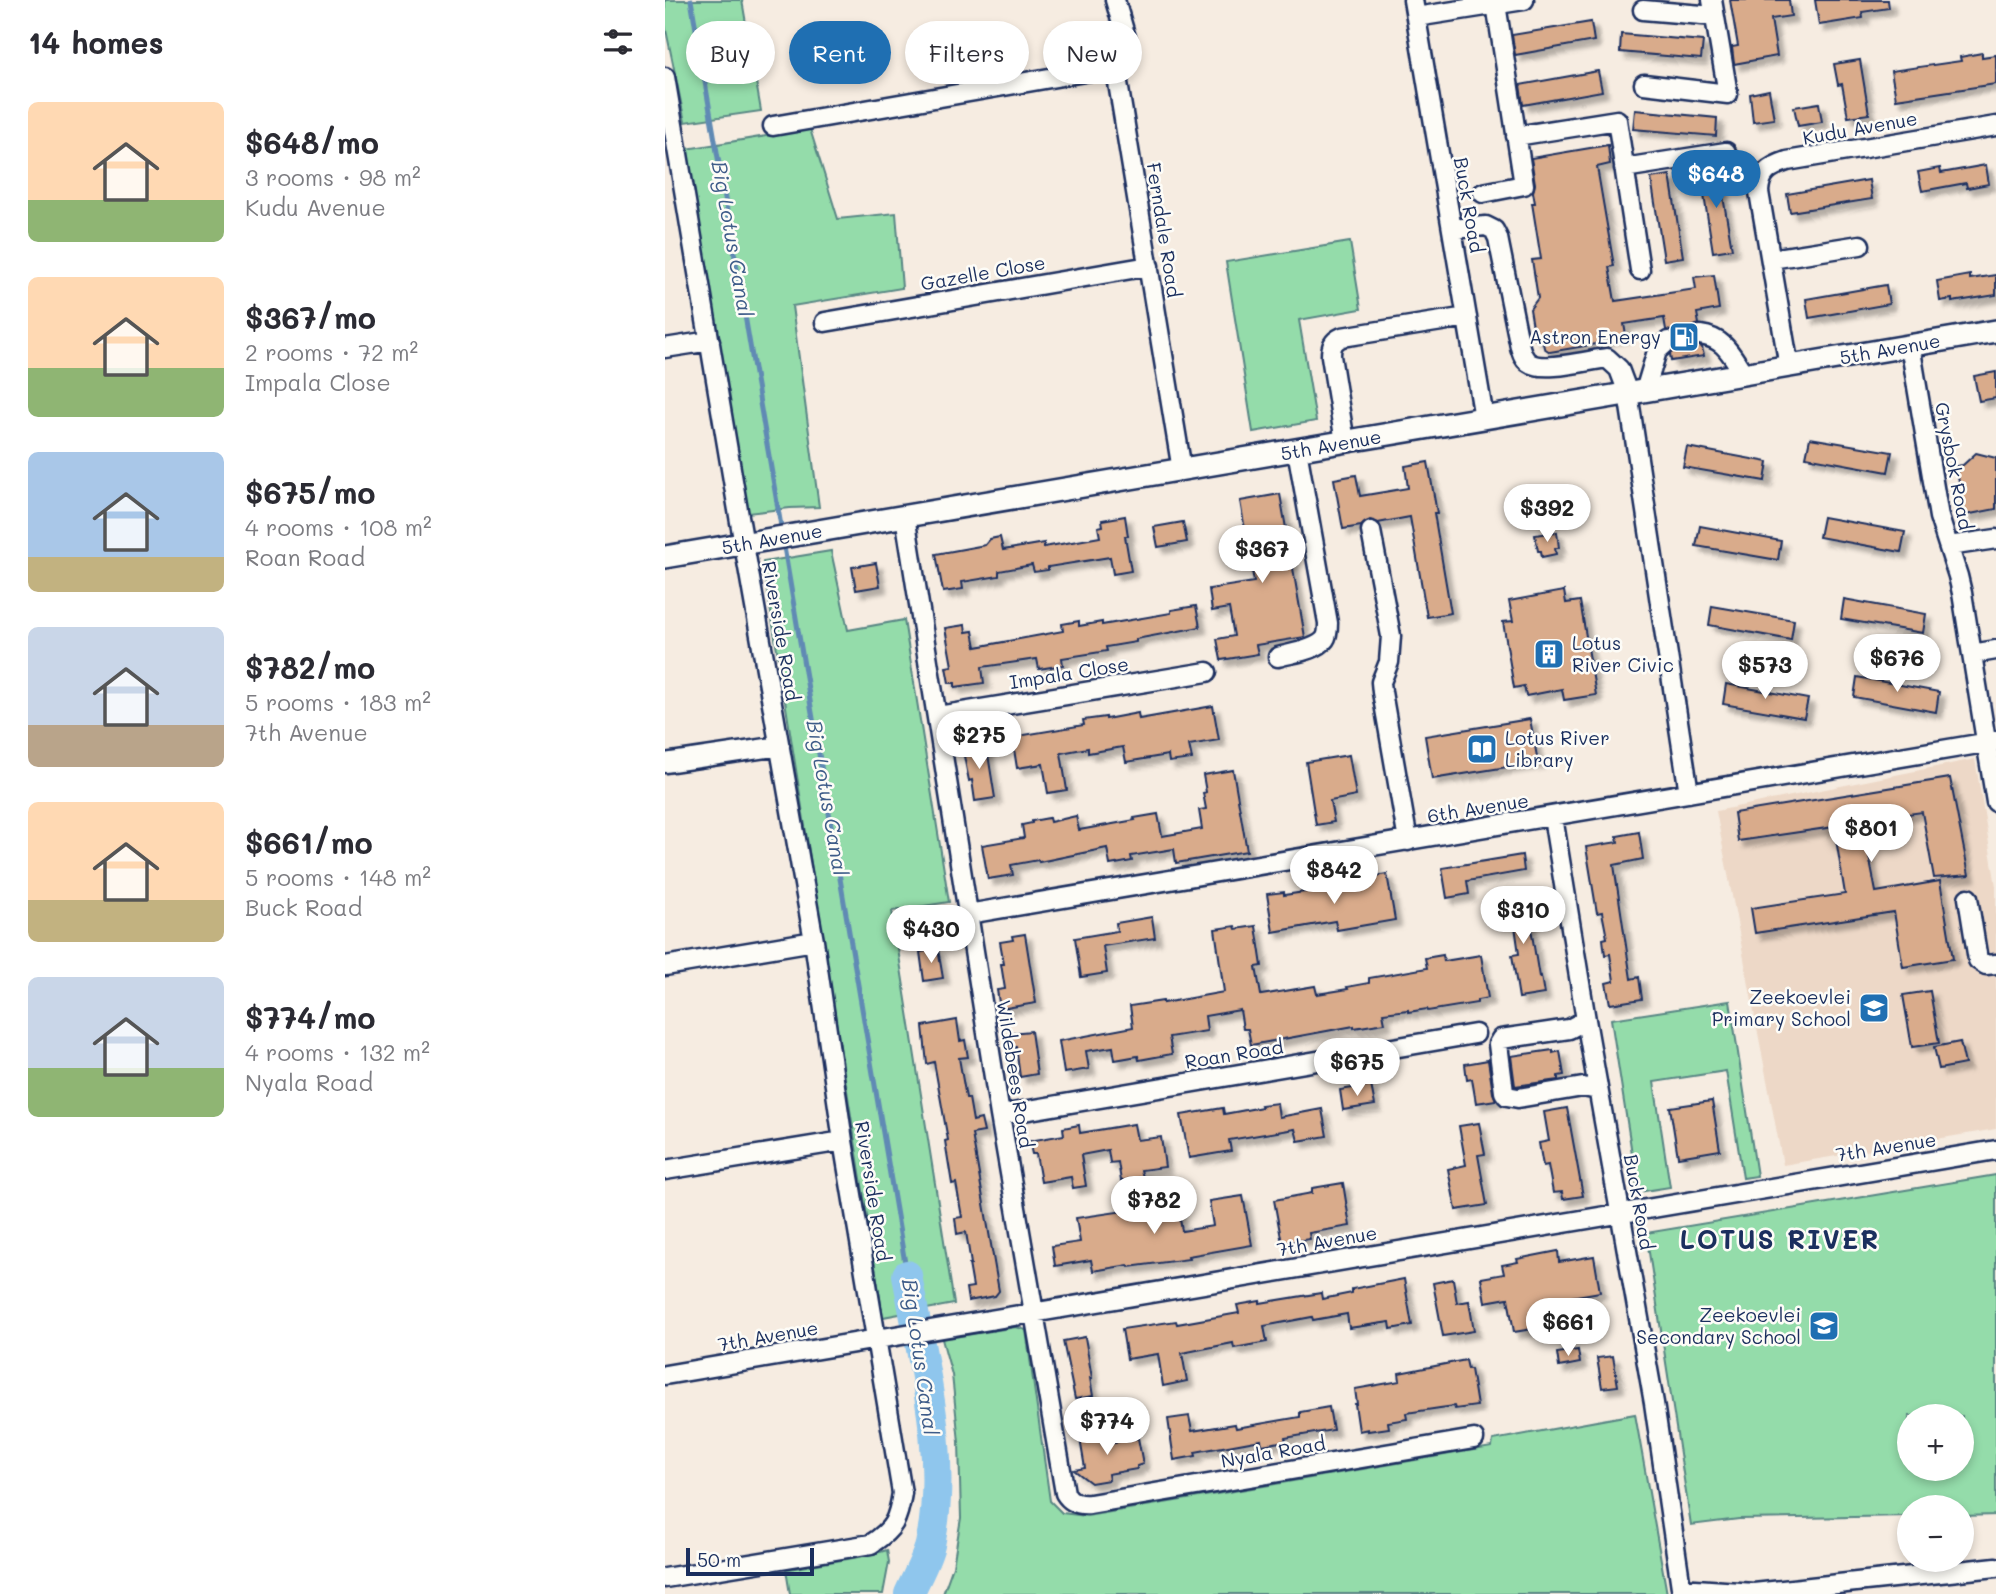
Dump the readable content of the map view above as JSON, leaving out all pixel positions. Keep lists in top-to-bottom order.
{
  "streets": {
    "main road": ["5th Avenue"],
    "street": [
      "Kudu Avenue",
      "Buck Road",
      "Ferndale Road",
      "Gazelle Close",
      "Grysbok Road",
      "Riverside Road",
      "Impala Close",
      "6th Avenue",
      "Roan Road",
      "Wildebees Road",
      "7th Avenue",
      "Nyala Road"
    ]
  },
  "crossings": [
    ["Kudu Avenue", "5th Avenue"],
    ["Buck Road", "5th Avenue"],
    ["Buck Road", "6th Avenue"],
    ["Buck Road", "7th Avenue"],
    ["Ferndale Road", "Gazelle Close"],
    ["Ferndale Road", "5th Avenue"],
    ["5th Avenue", "Grysbok Road"],
    ["5th Avenue", "Riverside Road"],
    ["5th Avenue", "Wildebees Road"],
    ["Grysbok Road", "6th Avenue"],
    ["Riverside Road", "7th Avenue"],
    ["Impala Close", "Wildebees Road"],
    ["6th Avenue", "Wildebees Road"],
    ["Roan Road", "Wildebees Road"],
    ["Wildebees Road", "7th Avenue"],
    ["Wildebees Road", "Nyala Road"]
  ],
  "districts": ["LOTUS RIVER"],
  "water": ["Big Lotus Canal"],
  "places": {
    "fuel station": ["Astron Energy"],
    "building": ["Lotus River Civic"],
    "library": ["Lotus River Library"],
    "school or university": ["Zeekoevlei Primary School", "Zeekoevlei Secondary School"]
  },
  "scale_bar": "50 m",
  "page": {
    "heading": "14 homes",
    "chip": [
      "Buy",
      "Rent",
      "Filters",
      "New"
    ],
    "list": [
      {
        "name": "$648/mo",
        "note": "3 rooms · 98 m² · Kudu Avenue"
      },
      {
        "name": "$367/mo",
        "note": "2 rooms · 72 m² · Impala Close"
      },
      {
        "name": "$675/mo",
        "note": "4 rooms · 108 m² · Roan Road"
      },
      {
        "name": "$782/mo",
        "note": "5 rooms · 183 m² · 7th Avenue"
      },
      {
        "name": "$661/mo",
        "note": "5 rooms · 148 m² · Buck Road"
      },
      {
        "name": "$774/mo",
        "note": "4 rooms · 132 m² · Nyala Road"
      }
    ],
    "price": [
      "$648",
      "$392",
      "$367",
      "$676",
      "$573",
      "$275",
      "$801",
      "$842",
      "$310",
      "$430",
      "$675",
      "$782",
      "$661",
      "$774"
    ],
    "map_buttons": ["+", "−"],
    "scale": "50 m"
  }
}
